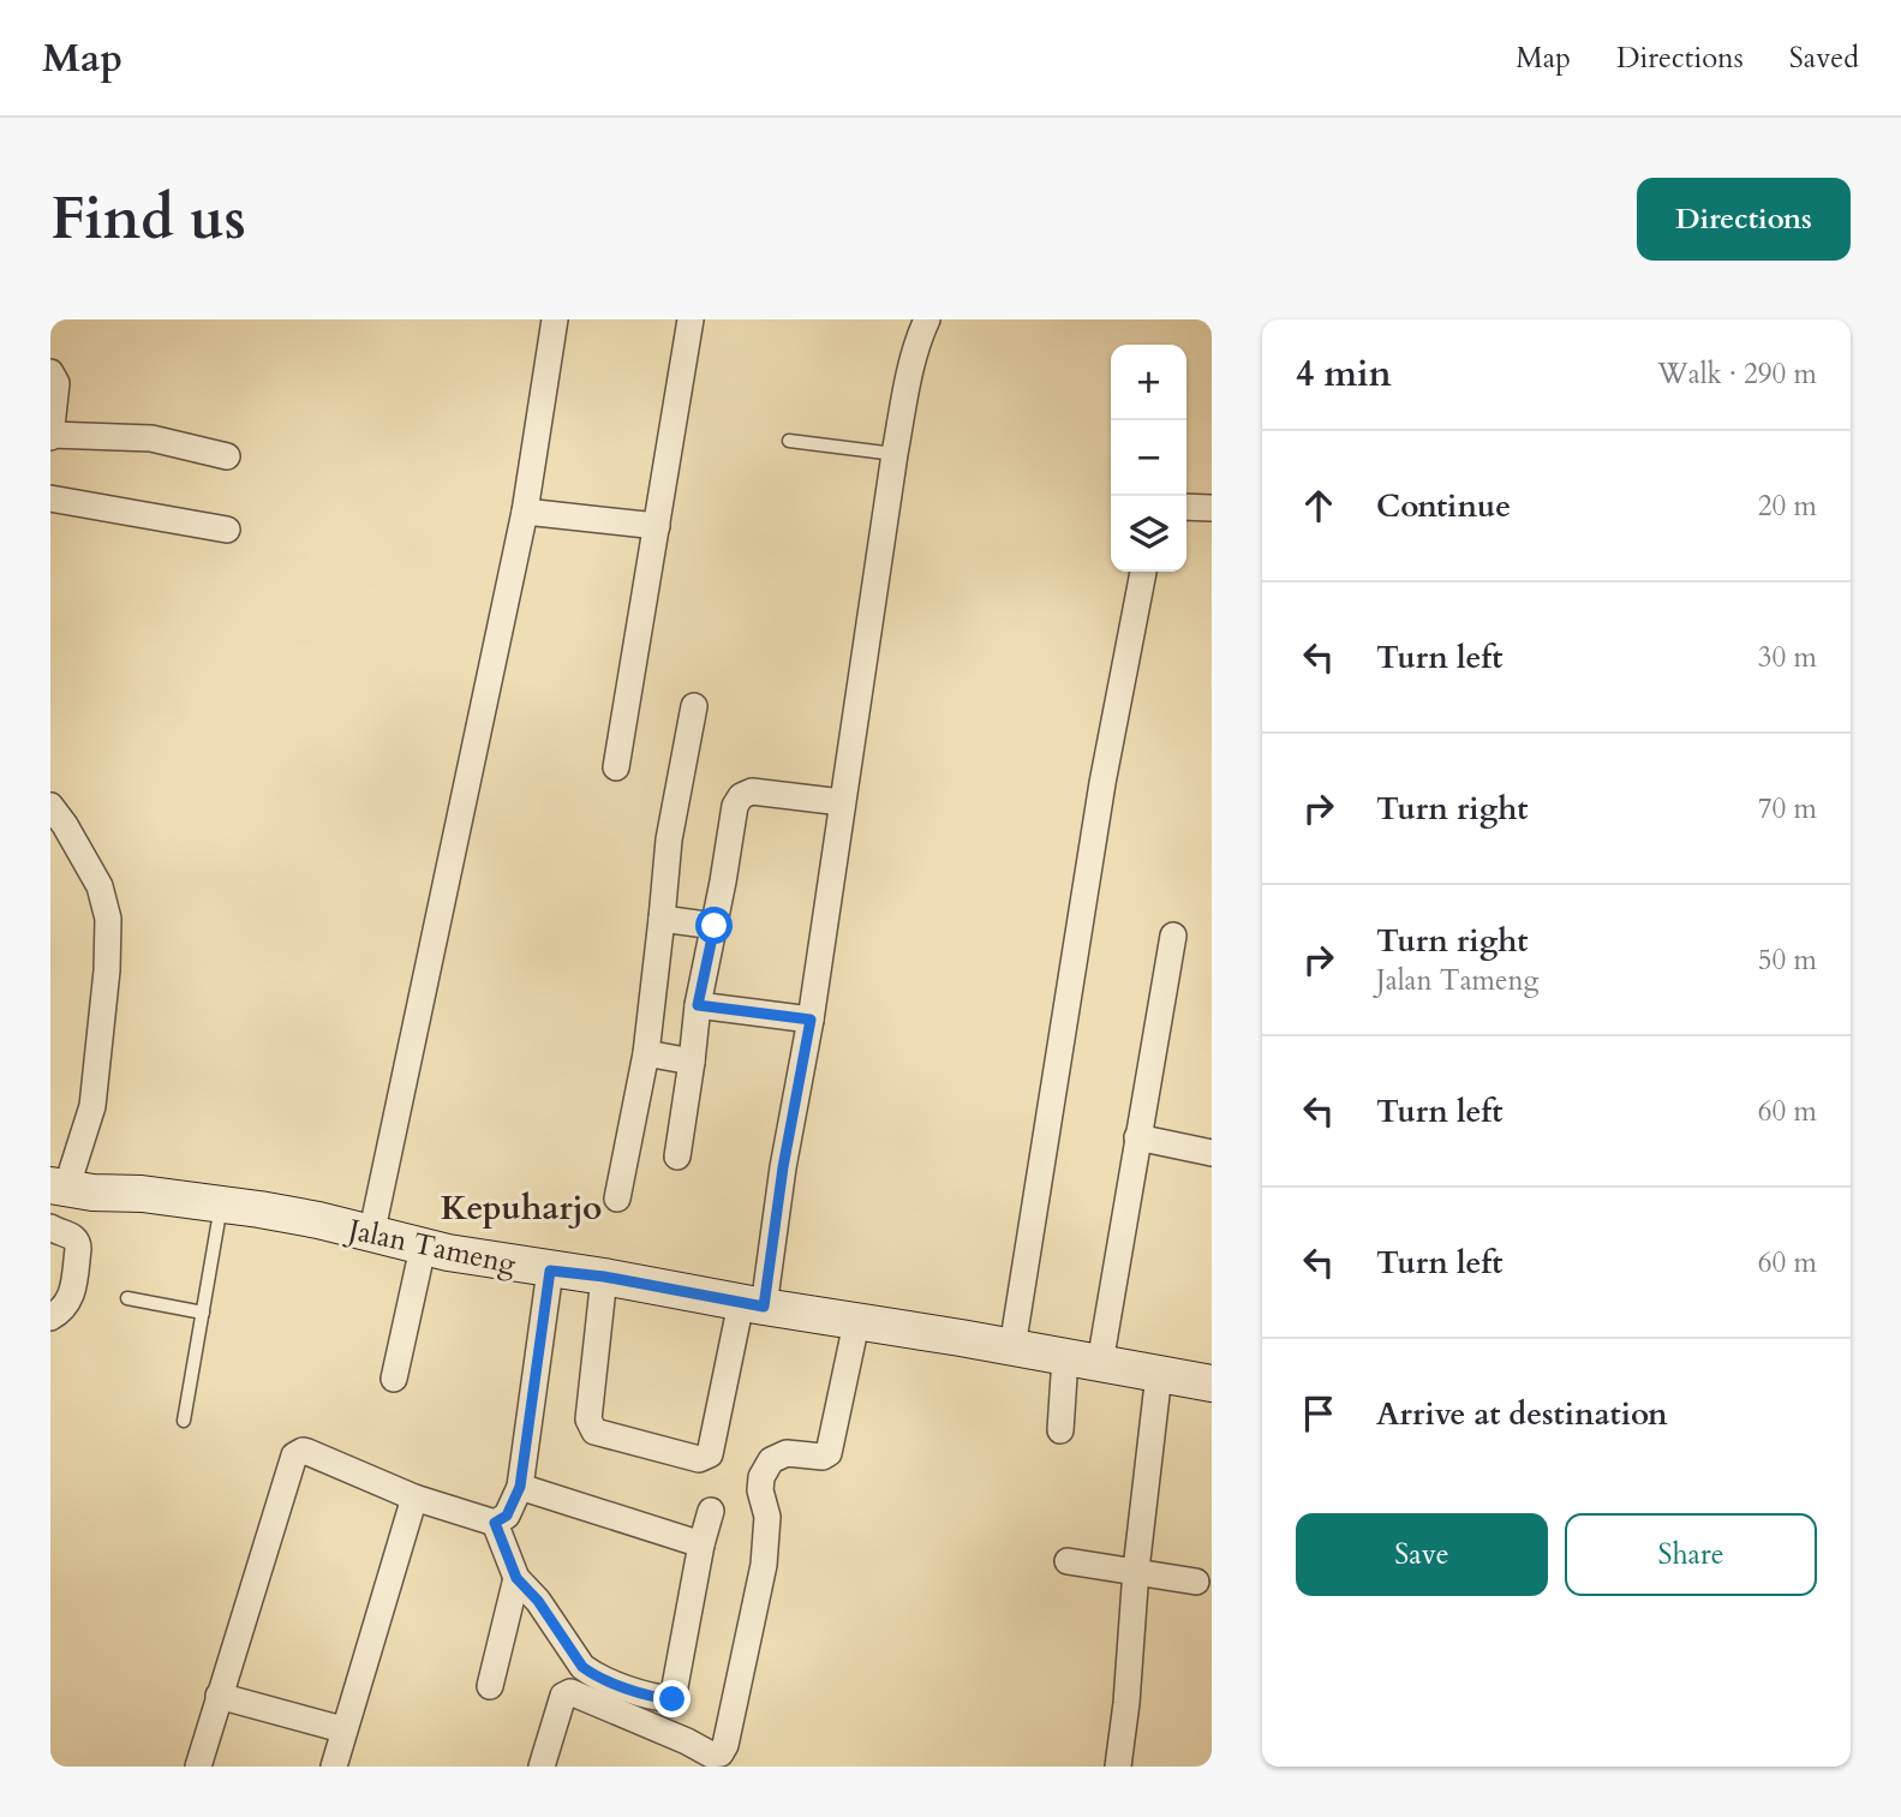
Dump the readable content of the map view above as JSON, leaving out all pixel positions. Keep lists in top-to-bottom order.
{
  "streets": {
    "street": ["Jalan Tameng"]
  },
  "districts": ["Kepuharjo"],
  "page": {
    "header": "Map",
    "nav": ["Map", "Directions", "Saved"],
    "buttons": [
      "Directions",
      ["Save", "Share"]
    ],
    "title": "Find us",
    "heading": ["4 min", "Walk · 290 m"],
    "map_buttons": ["+", "−"],
    "list": [
      ["Continue", "20 m"],
      ["Turn left", "30 m"],
      ["Turn right", "70 m"],
      ["Turn right", "Jalan Tameng", "50 m"],
      ["Turn left", "60 m"],
      ["Turn left", "60 m"],
      "Arrive at destination"
    ]
  }
}
